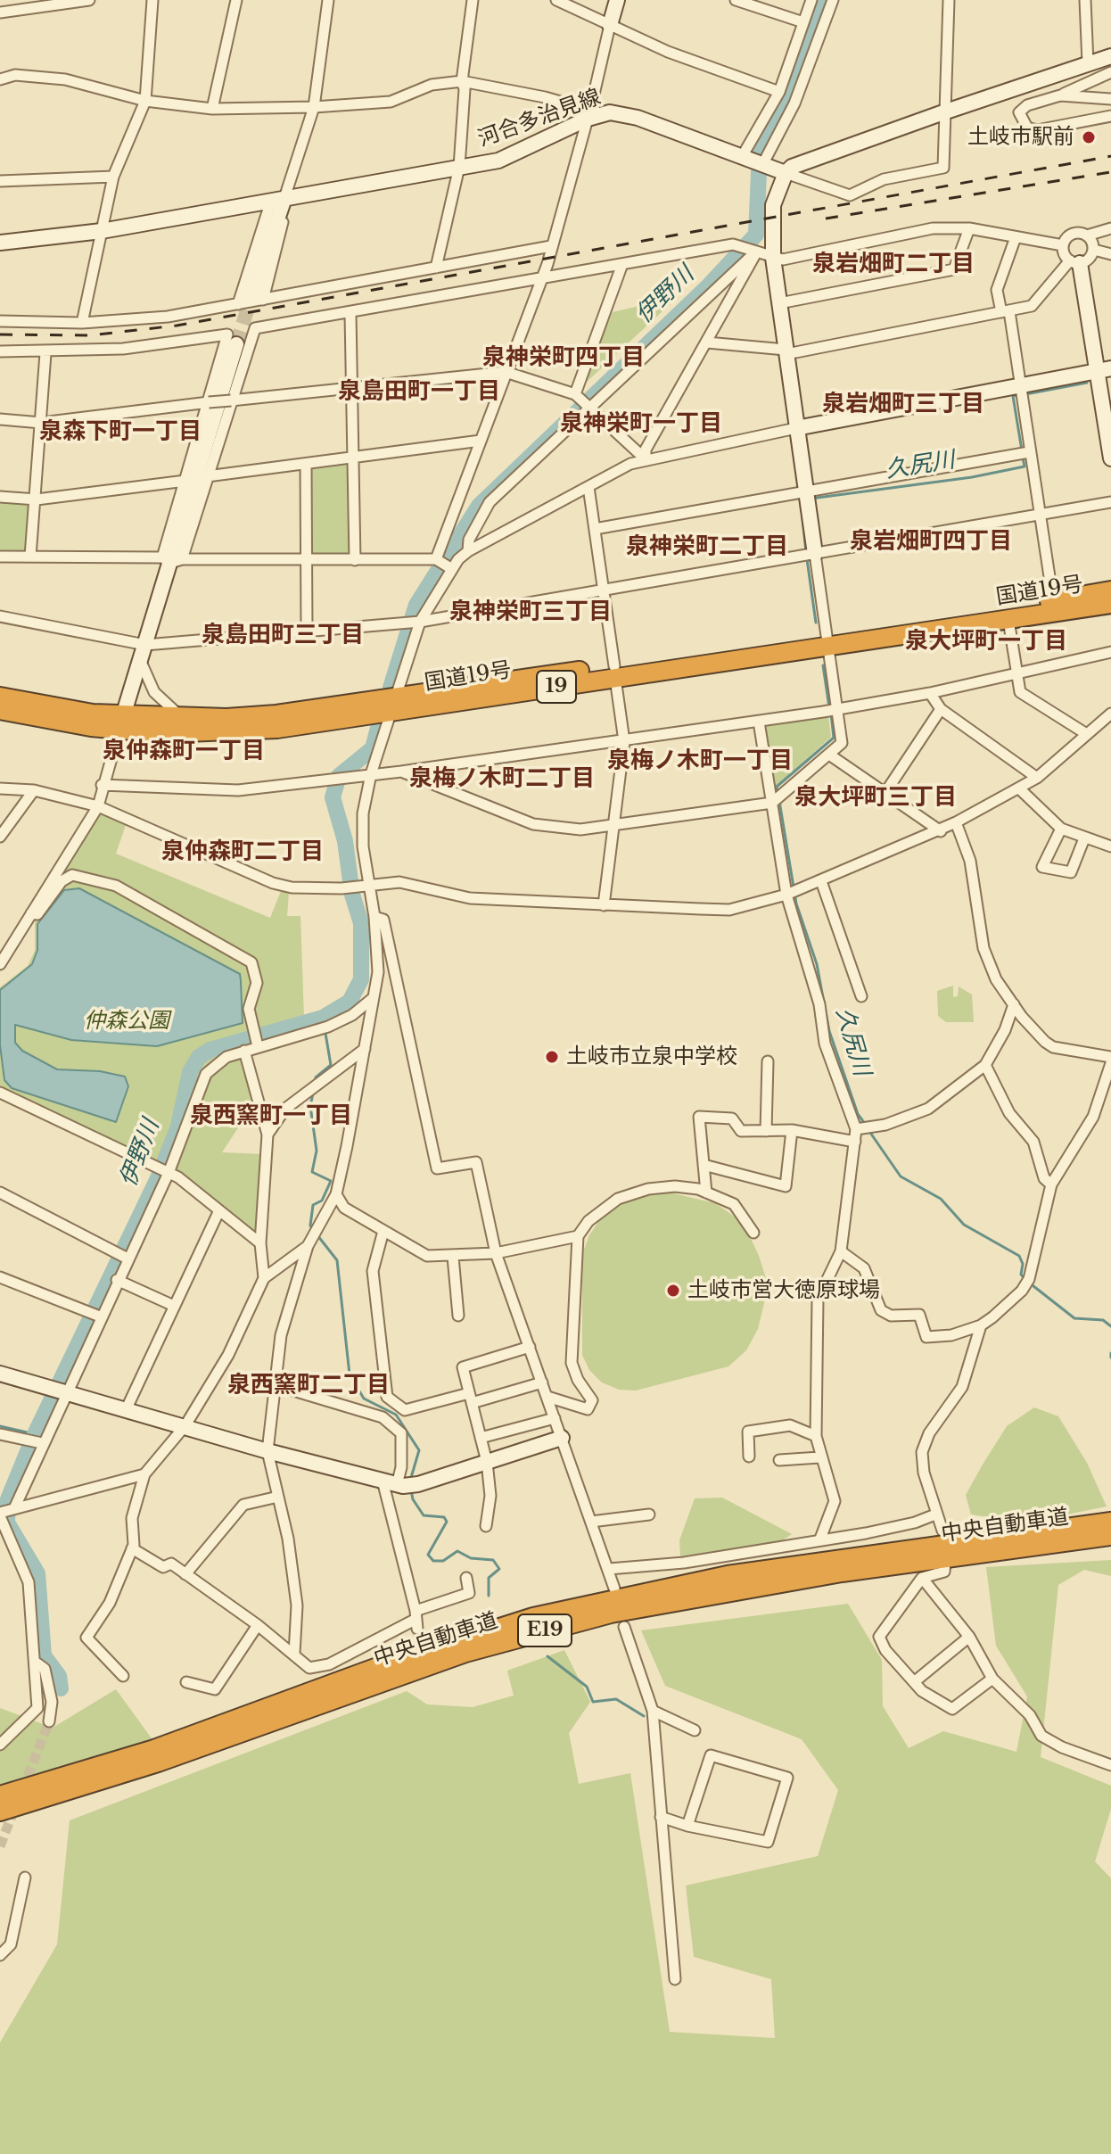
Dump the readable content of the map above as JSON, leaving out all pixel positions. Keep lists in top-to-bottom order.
{
  "streets": {
    "highway": [
      "国道19号",
      "19",
      "中央自動車道",
      "E19"
    ],
    "street": ["河合多治見線"]
  },
  "districts": [
    "泉岩畑町二丁目",
    "泉神栄町四丁目",
    "泉島田町一丁目",
    "泉岩畑町三丁目",
    "泉神栄町一丁目",
    "泉森下町一丁目",
    "泉岩畑町四丁目",
    "泉神栄町二丁目",
    "泉神栄町三丁目",
    "泉島田町三丁目",
    "泉大坪町一丁目",
    "泉仲森町一丁目",
    "泉梅ノ木町一丁目",
    "泉梅ノ木町二丁目",
    "泉大坪町三丁目",
    "泉仲森町二丁目",
    "泉西窯町一丁目",
    "泉西窯町二丁目"
  ],
  "water": ["伊野川", "久尻川"],
  "parks": ["仲森公園"],
  "places": ["土岐市駅前", "土岐市立泉中学校", "土岐市営大徳原球場"]
}
